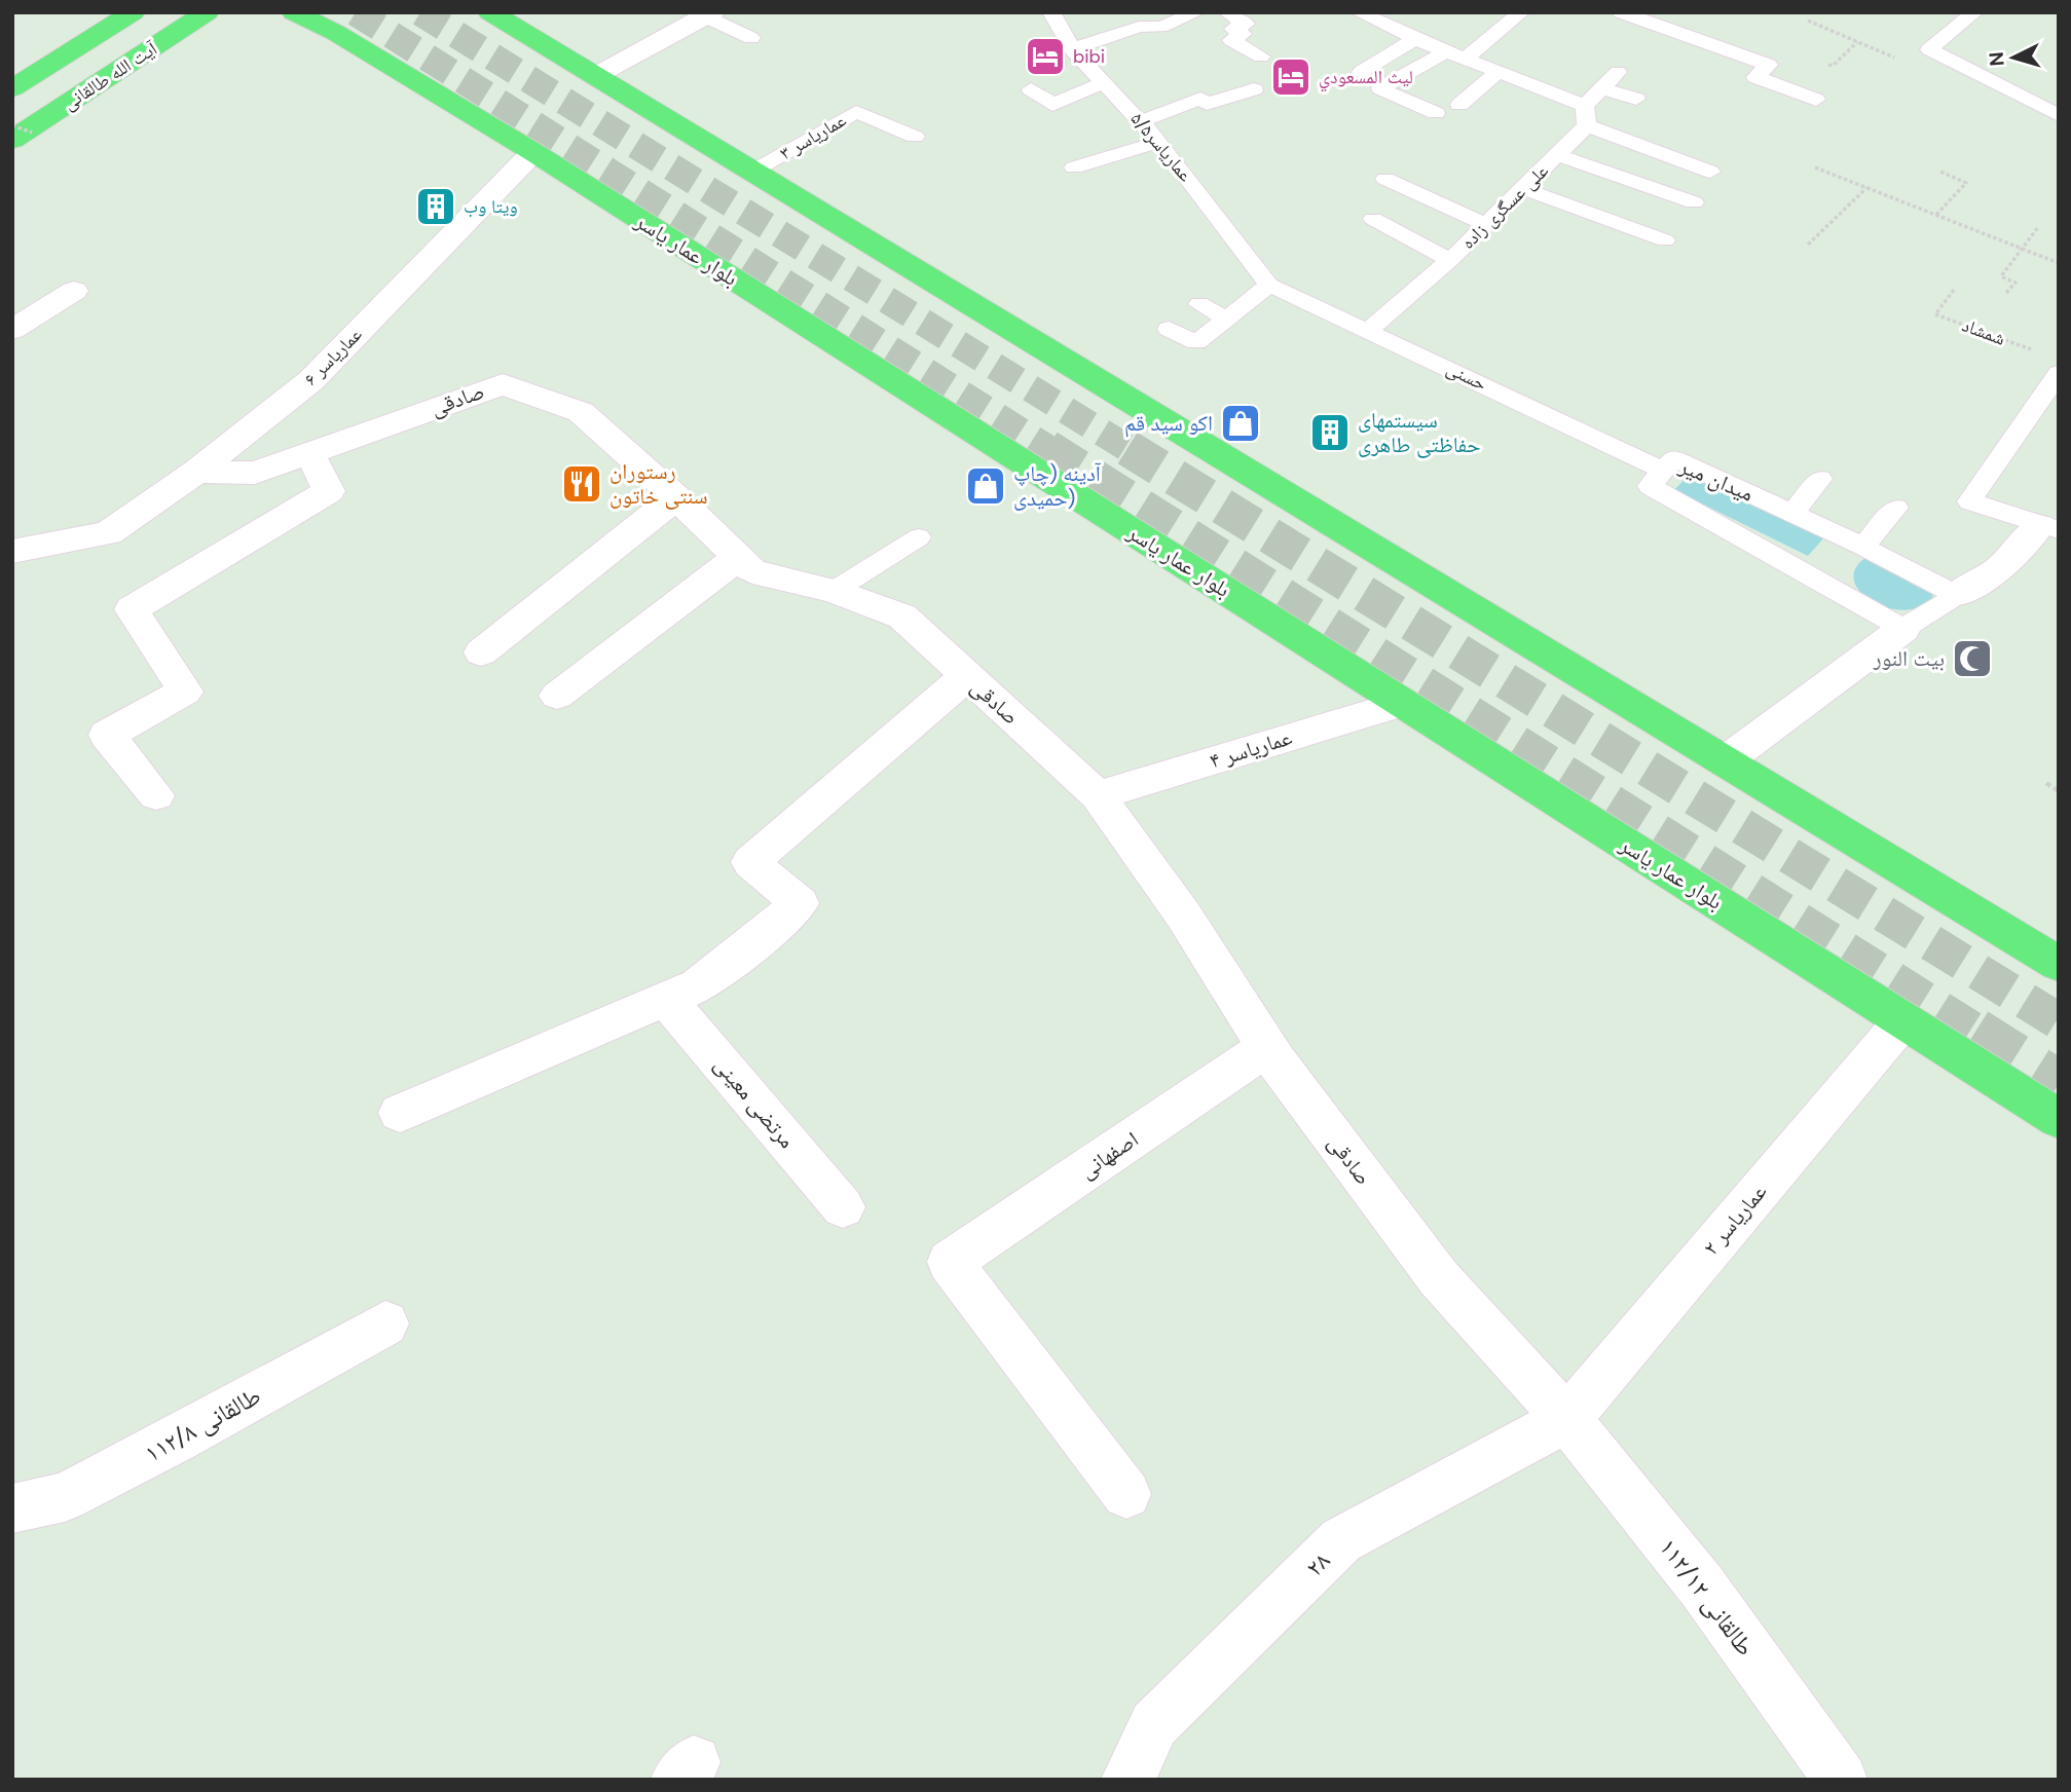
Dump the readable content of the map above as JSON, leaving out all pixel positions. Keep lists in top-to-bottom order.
{
  "streets": {
    "main road": ["آیت الله طالقانی", "بلوار عمار یاسر"],
    "street": [
      "عماریاسر ۶",
      "صادقی",
      "عماریاسر ۴",
      "مرتضی معینی",
      "اصفهانی",
      "عماریاسر ۲",
      "طالقانی ۱۱۲/۸",
      "۲۸",
      "طالقانی ۱۱۲/۱۲"
    ],
    "lane": [
      "عماریاسر ۳",
      "عماریاسر۵/۵",
      "علی عسگری زاده",
      "حسنی",
      "میدان میر"
    ],
    "path": ["شمشاد"]
  },
  "crossings": [
    ["عماریاسر۵/۵", "حسنی"],
    ["علی عسگری زاده", "حسنی"],
    ["بلوار عمار یاسر", "عماریاسر ۶"],
    ["بلوار عمار یاسر", "عماریاسر ۴"],
    ["بلوار عمار یاسر", "عماریاسر ۲"],
    ["عماریاسر ۶", "صادقی"],
    ["حسنی", "میدان میر"],
    ["صادقی", "عماریاسر ۴"],
    ["صادقی", "اصفهانی"],
    ["صادقی", "عماریاسر ۲"],
    ["صادقی", "۲۸"],
    ["صادقی", "طالقانی ۱۱۲/۱۲"],
    ["عماریاسر ۲", "۲۸"],
    ["عماریاسر ۲", "طالقانی ۱۱۲/۱۲"],
    ["۲۸", "طالقانی ۱۱۲/۱۲"]
  ],
  "places": {
    "hotel": ["bibi", "ليث المسعودي"],
    "building": ["ویتا وب", "سیستمهای حفاظتی طاهری"],
    "shop": ["اکو سید قم", "آدینه (چاپ حمیدی)"],
    "restaurant": ["رستوران سنتی خاتون"],
    "mosque": ["بیت النور"]
  },
  "north": "left"
}
